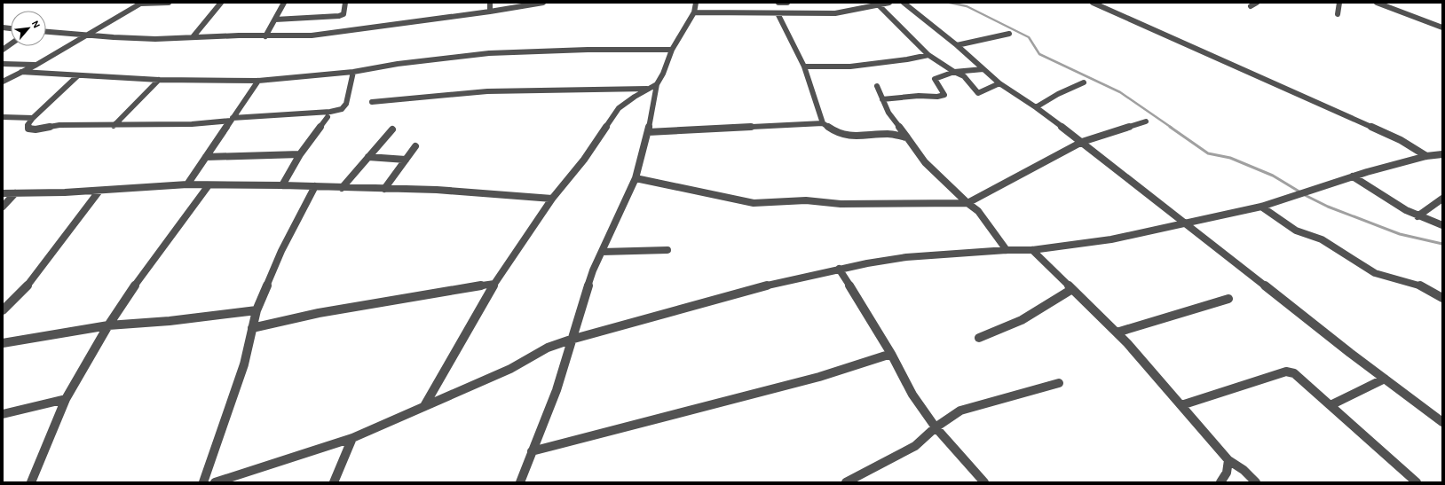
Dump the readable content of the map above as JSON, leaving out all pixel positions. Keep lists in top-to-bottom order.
{
  "north": "top right"
}
